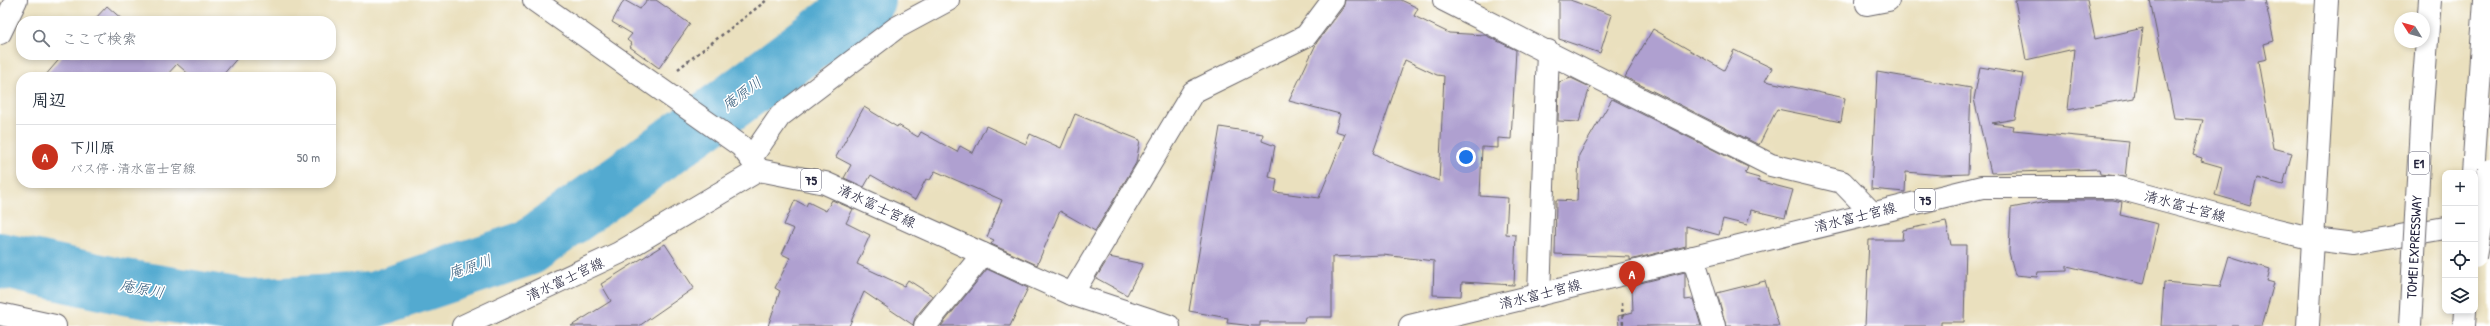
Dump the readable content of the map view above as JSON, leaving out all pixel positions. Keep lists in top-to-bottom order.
{
  "streets": {
    "main road": [
      "E1",
      "75",
      "清水富士宮線",
      "TOMEI EXPRESSWAY"
    ]
  },
  "water": ["庵原川"],
  "north": "top left",
  "page": {
    "search": "ここで検索",
    "heading": "周辺",
    "list": [
      {
        "mark": "A",
        "name": "下川原",
        "note": "バス停 · 清水富士宮線",
        "value": "50 m"
      }
    ],
    "map_buttons": ["+", "−"],
    "pins": "A"
  }
}
